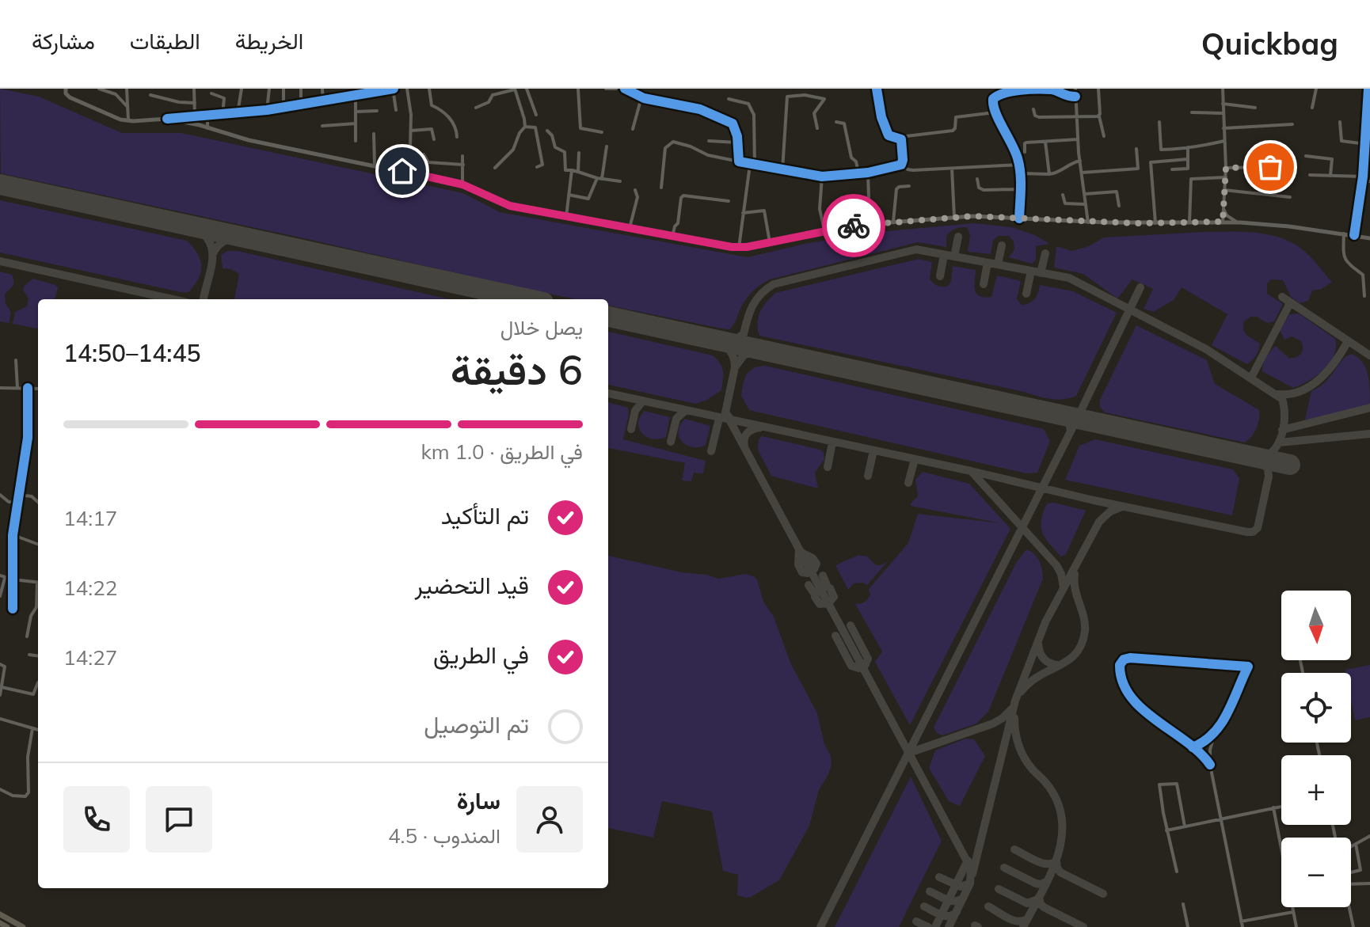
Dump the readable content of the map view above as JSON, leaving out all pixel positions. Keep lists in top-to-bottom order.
{
  "north": "bottom",
  "page": {
    "header": "Quickbag",
    "nav": ["الخريطة", "الطبقات", "مشاركة"],
    "heading": ["6 دقيقة", "يصل خلال", "14:45–14:50"],
    "panel": ["سارة", "المندوب · 4.5"],
    "bar": "في الطريق · 1.0 km",
    "list": [
      ["تم التأكيد", "14:17"],
      ["قيد التحضير", "14:22"],
      ["في الطريق", "14:27"],
      "تم التوصيل"
    ],
    "map_buttons": ["+", "−"]
  }
}
